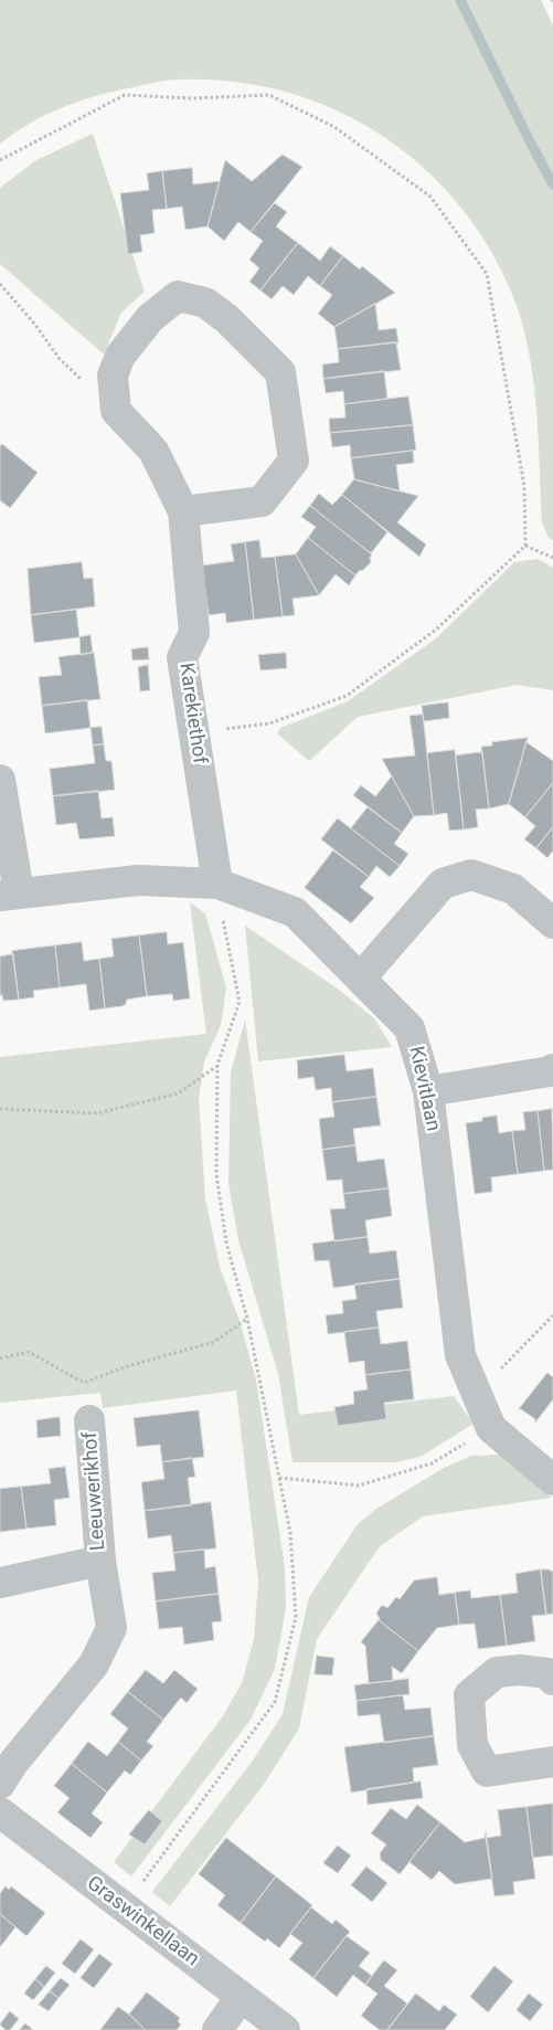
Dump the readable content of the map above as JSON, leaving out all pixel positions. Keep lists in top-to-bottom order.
{
  "streets": {
    "street": [
      "Karekiethof",
      "Kievitlaan",
      "Leeuwerikhof",
      "Graswinkellaan"
    ]
  },
  "crossings": [
    ["Karekiethof", "Kievitlaan"]
  ]
}
